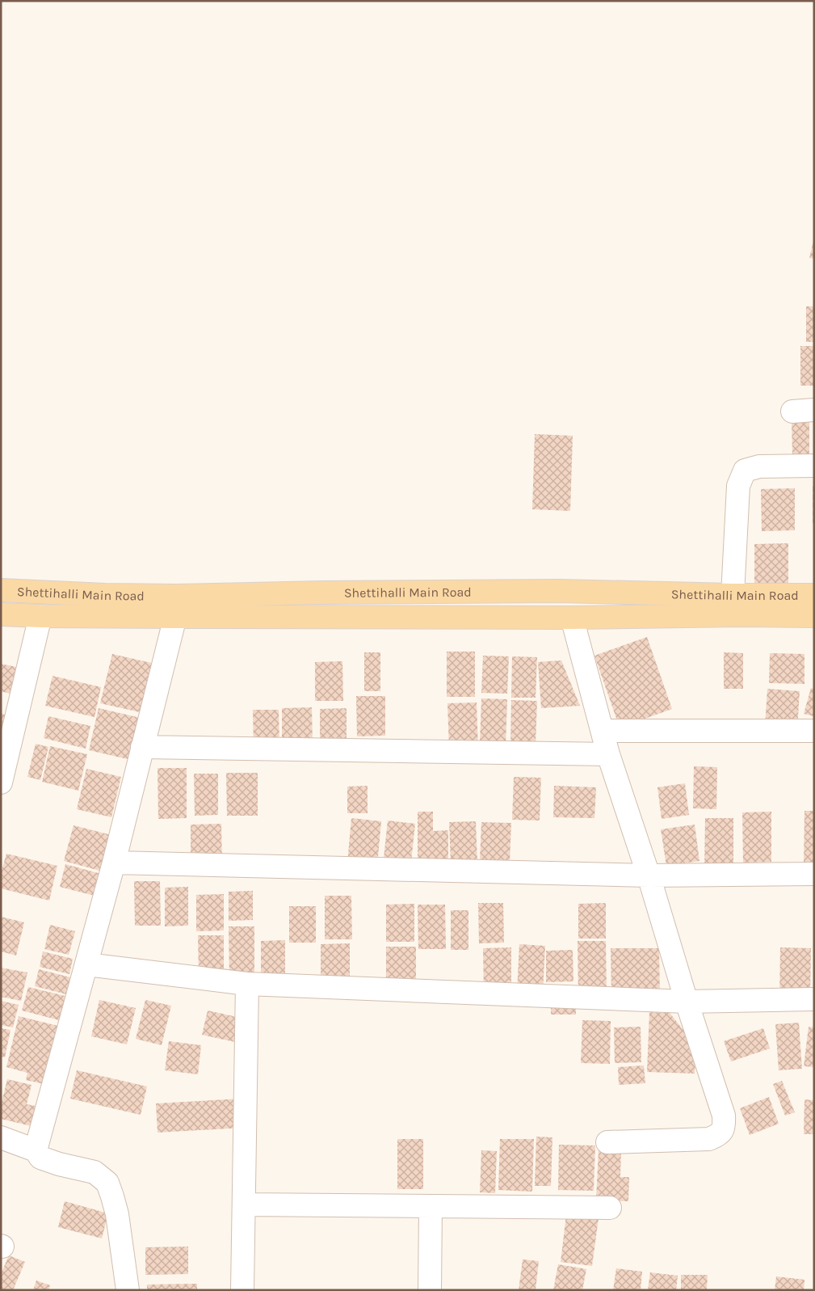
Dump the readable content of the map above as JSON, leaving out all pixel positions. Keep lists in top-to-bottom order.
{
  "streets": {
    "main road": ["Shettihalli Main Road"]
  }
}
